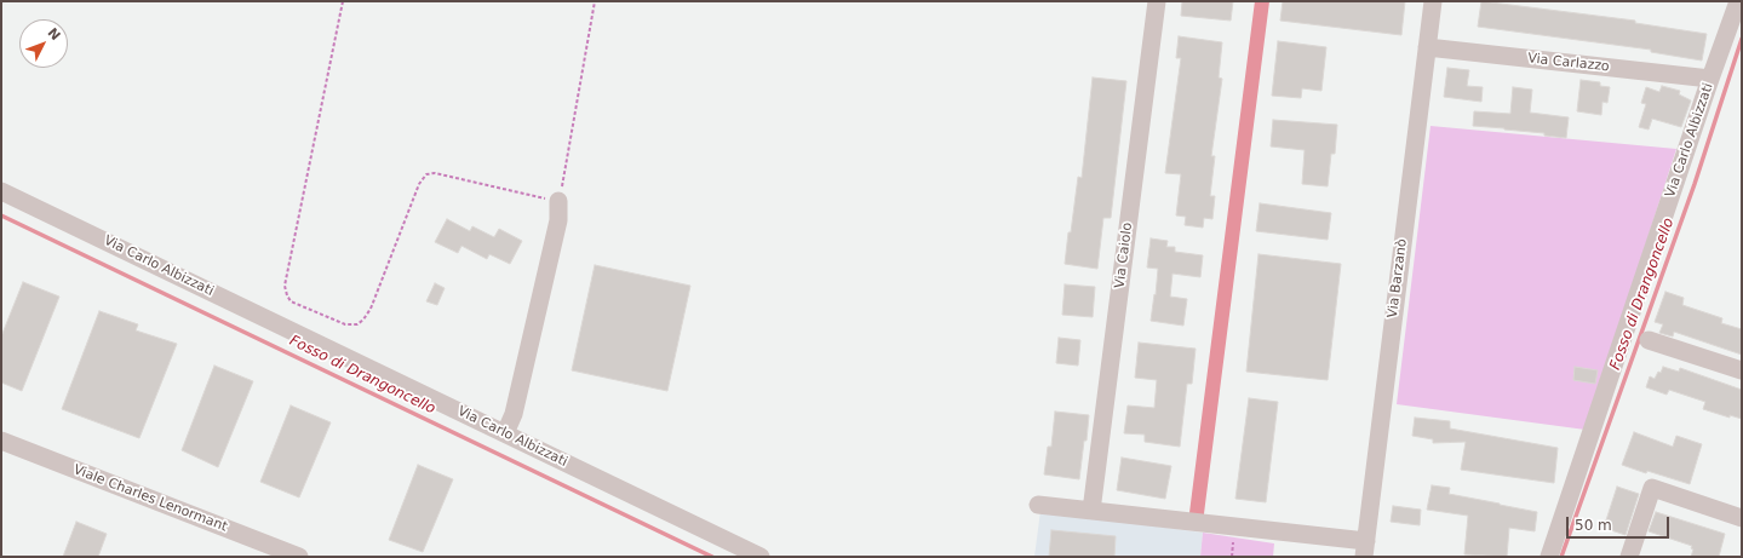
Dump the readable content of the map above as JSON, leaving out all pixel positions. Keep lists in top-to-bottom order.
{
  "streets": {
    "street": [
      "Via Carlazzo",
      "Via Carlo Albizzati",
      "Via Caiolo",
      "Via Barzanò",
      "Viale Charles Lenormant"
    ]
  },
  "crossings": [
    ["Via Carlazzo", "Via Carlo Albizzati"],
    ["Via Carlazzo", "Via Barzanò"]
  ],
  "water": ["Fosso di Drangoncello"],
  "scale_bar": "50 m",
  "north": "top right"
}
